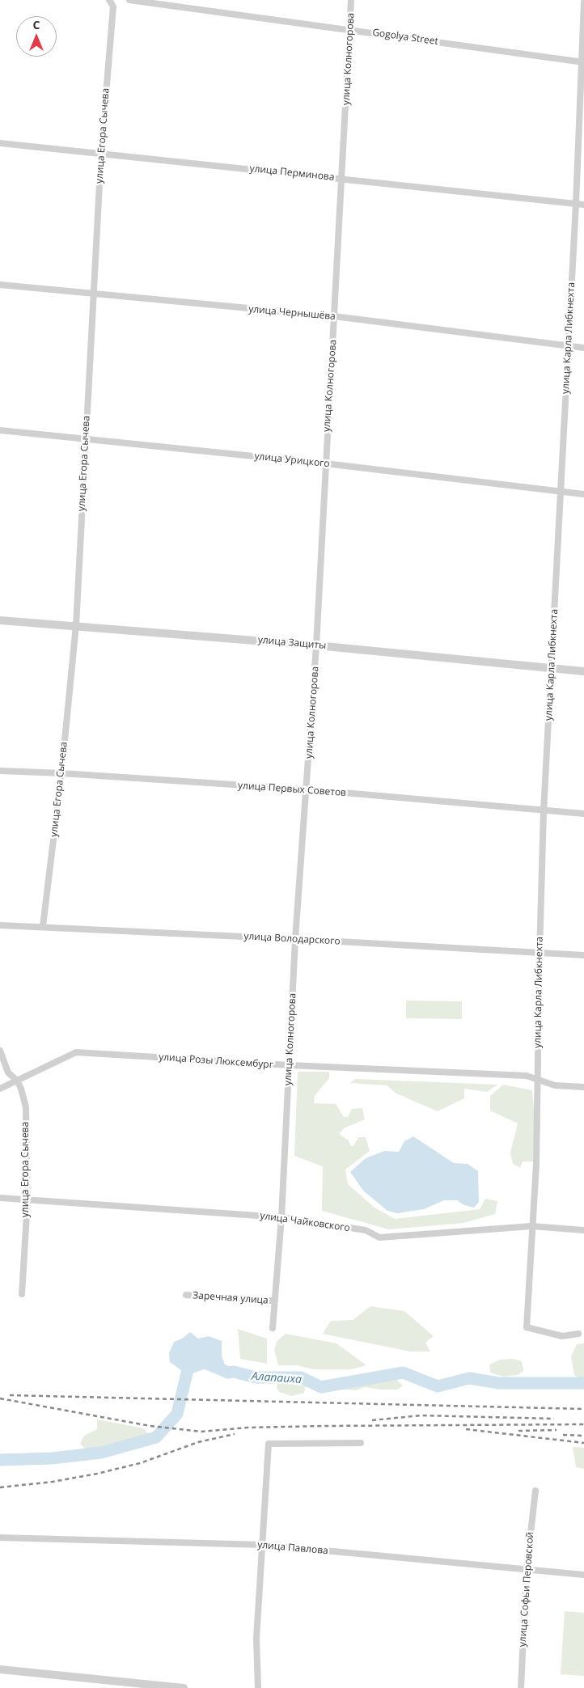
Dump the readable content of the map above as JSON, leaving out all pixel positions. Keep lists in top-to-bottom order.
{
  "streets": {
    "street": [
      "Gogolya Street",
      "улица Колногорова",
      "улица Егора Сычева",
      "улица Перминова",
      "улица Чернышёва",
      "улица Карла Либкнехта",
      "улица Урицкого",
      "улица Защиты",
      "улица Первых Советов",
      "улица Володарского",
      "улица Розы Люксембург",
      "улица Чайковского",
      "Заречная улица",
      "улица Павлова",
      "улица Софьи Перовской"
    ]
  },
  "crossings": [
    ["Gogolya Street", "улица Колногорова"],
    ["Gogolya Street", "улица Карла Либкнехта"],
    ["улица Колногорова", "улица Перминова"],
    ["улица Колногорова", "улица Чернышёва"],
    ["улица Колногорова", "улица Урицкого"],
    ["улица Колногорова", "улица Защиты"],
    ["улица Колногорова", "улица Первых Советов"],
    ["улица Колногорова", "улица Володарского"],
    ["улица Колногорова", "улица Розы Люксембург"],
    ["улица Колногорова", "улица Чайковского"],
    ["улица Колногорова", "Заречная улица"],
    ["улица Егора Сычева", "улица Перминова"],
    ["улица Егора Сычева", "улица Чернышёва"],
    ["улица Егора Сычева", "улица Урицкого"],
    ["улица Егора Сычева", "улица Защиты"],
    ["улица Егора Сычева", "улица Первых Советов"],
    ["улица Егора Сычева", "улица Володарского"],
    ["улица Егора Сычева", "улица Розы Люксембург"],
    ["улица Егора Сычева", "улица Чайковского"],
    ["улица Перминова", "улица Карла Либкнехта"],
    ["улица Чернышёва", "улица Карла Либкнехта"],
    ["улица Карла Либкнехта", "улица Урицкого"],
    ["улица Карла Либкнехта", "улица Защиты"],
    ["улица Карла Либкнехта", "улица Первых Советов"],
    ["улица Карла Либкнехта", "улица Володарского"],
    ["улица Карла Либкнехта", "улица Розы Люксембург"],
    ["улица Карла Либкнехта", "улица Чайковского"],
    ["улица Павлова", "улица Софьи Перовской"]
  ],
  "water": ["Алапаиха"],
  "north": "top"
}
